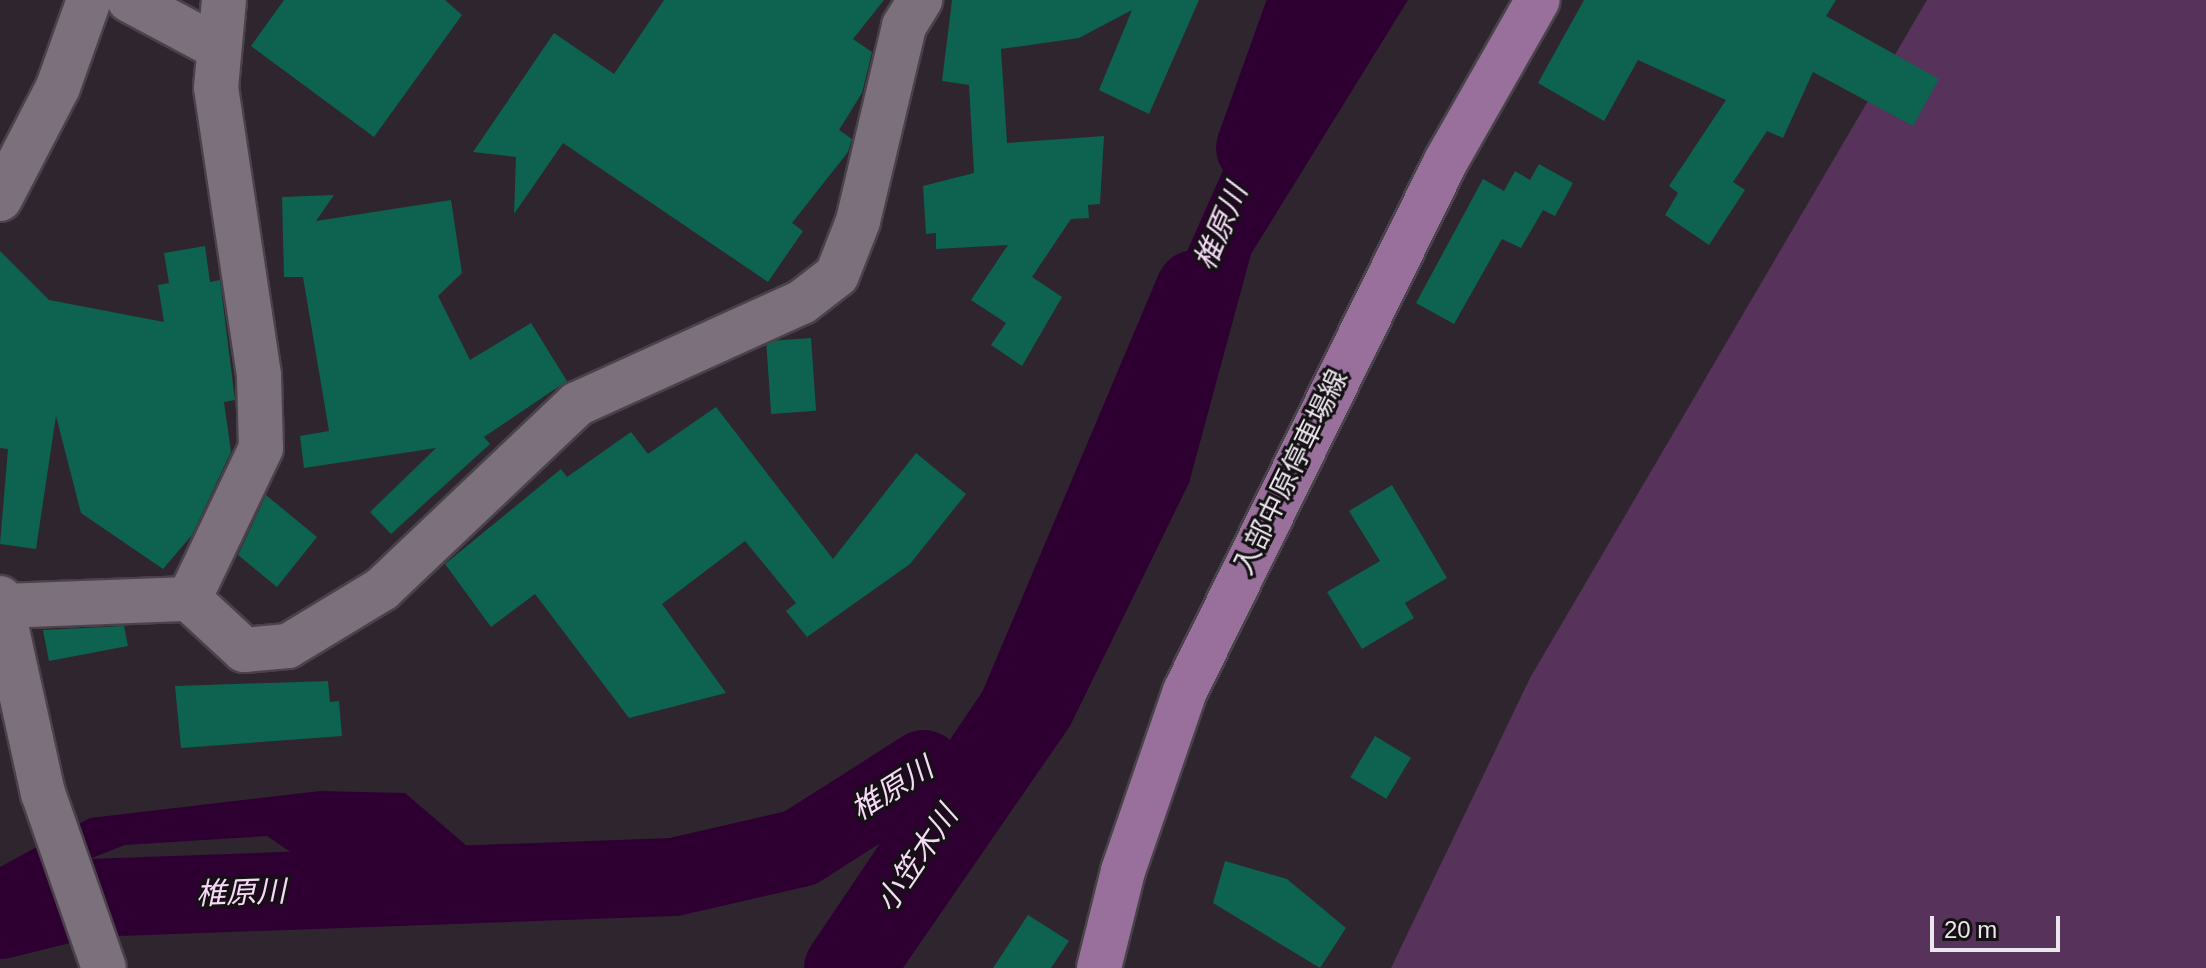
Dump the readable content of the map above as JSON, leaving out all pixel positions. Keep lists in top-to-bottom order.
{
  "streets": {
    "main road": ["入部中原停車場線"]
  },
  "water": ["椎原川", "小笠木川"],
  "scale_bar": "20 m"
}
